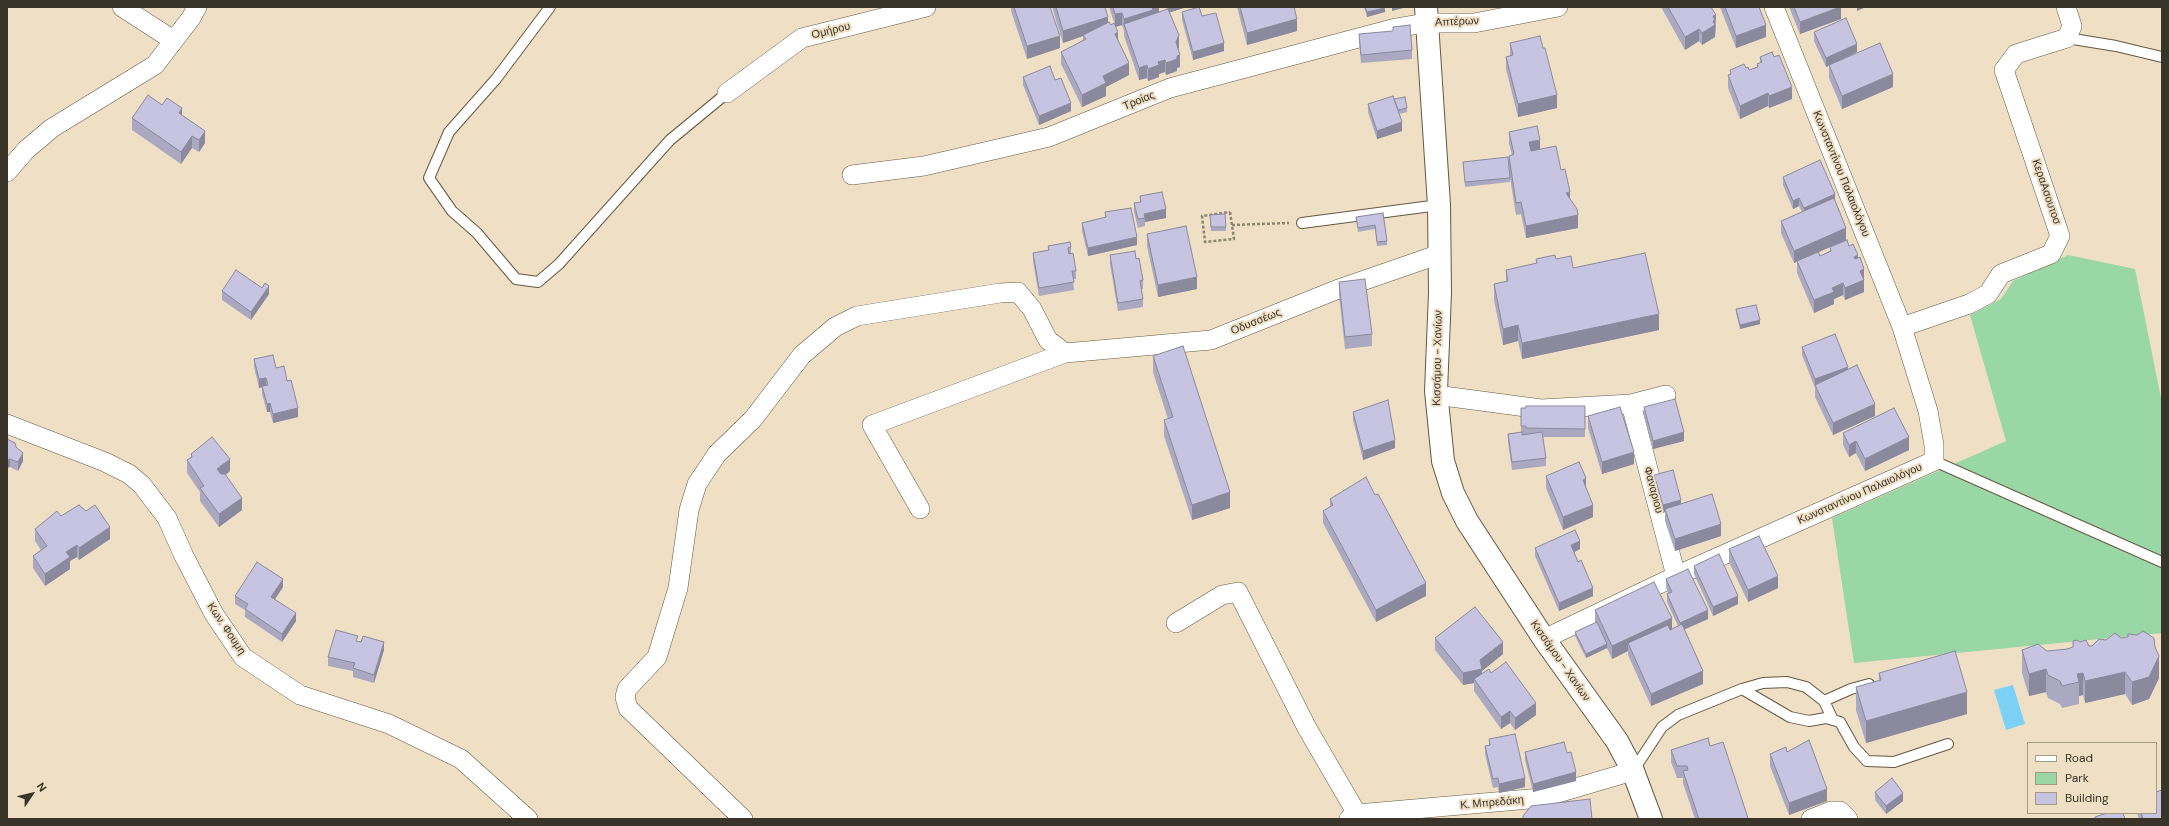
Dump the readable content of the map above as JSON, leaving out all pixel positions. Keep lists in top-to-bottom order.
{
  "streets": {
    "main road": ["Κισσάμου - Χανίων"],
    "street": [
      "Απτέρων",
      "Ομήρου",
      "Τροίας",
      "Κωνσταντίνου Παλαιολόγου",
      "ΚεραΑσουτοσ",
      "Οδυσσέως",
      "Φαναριου",
      "Κων. Φουμη",
      "Κ. Μπρεδάκη"
    ]
  },
  "crossings": [
    ["Απτέρων", "Τροίας"],
    ["Απτέρων", "Κισσάμου - Χανίων"],
    ["Τροίας", "Κισσάμου - Χανίων"],
    ["Κωνσταντίνου Παλαιολόγου", "ΚεραΑσουτοσ"],
    ["Κωνσταντίνου Παλαιολόγου", "Κισσάμου - Χανίων"],
    ["Κωνσταντίνου Παλαιολόγου", "Φαναριου"],
    ["Οδυσσέως", "Κισσάμου - Χανίων"],
    ["Κισσάμου - Χανίων", "Κ. Μπρεδάκη"]
  ],
  "legend": ["Road", "Park", "Building"],
  "north": "top right"
}
